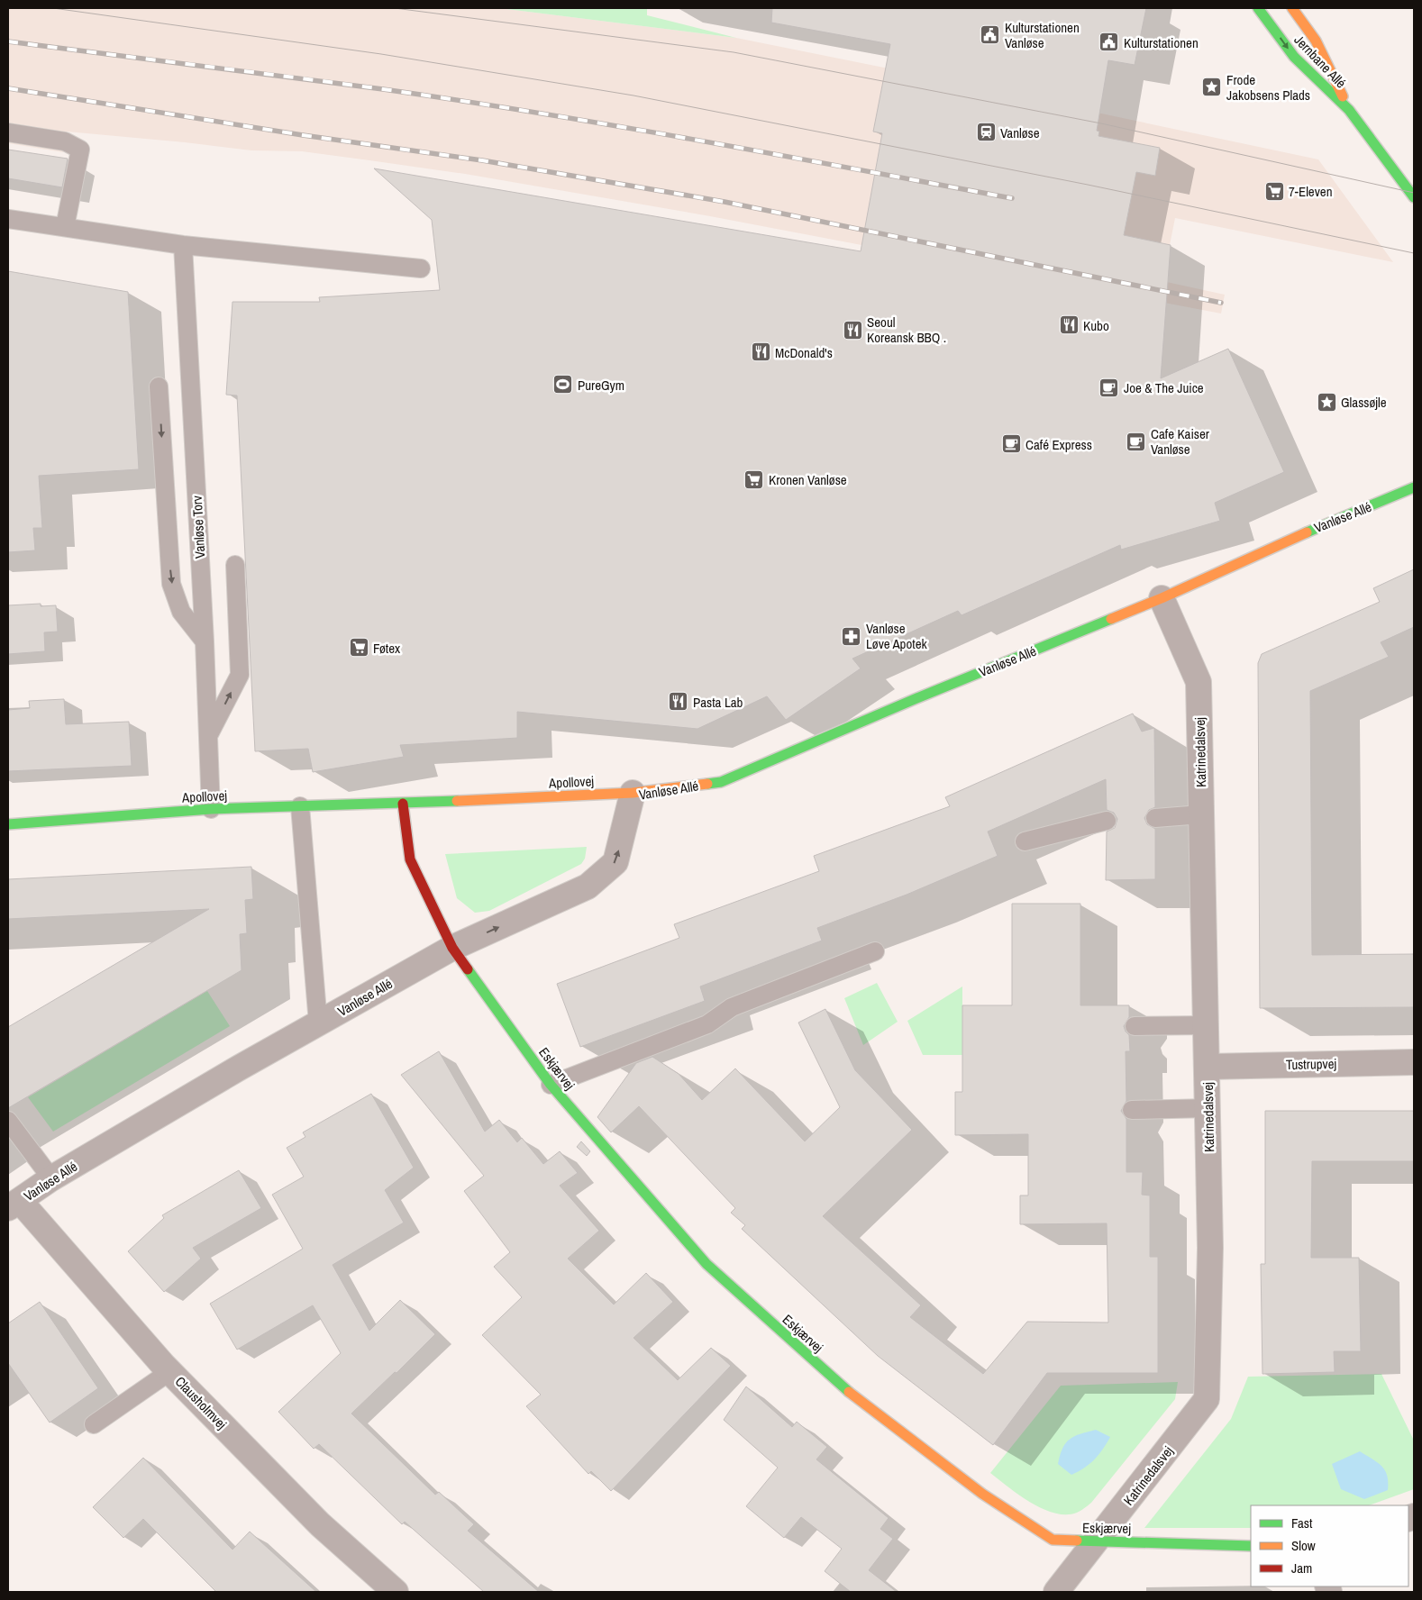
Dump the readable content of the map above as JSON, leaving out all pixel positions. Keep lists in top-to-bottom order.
{
  "streets": {
    "street": [
      "Jernbane Allé",
      "Vanløse Allé",
      "Katrinedalsvej",
      "Apollovej",
      "Tustrupvej",
      "Eskjærvej",
      "Clausholmvej"
    ],
    "lane": ["Vanløse Torv"]
  },
  "crossings": [
    ["Vanløse Allé", "Katrinedalsvej"],
    ["Vanløse Allé", "Apollovej"],
    ["Vanløse Allé", "Eskjærvej"],
    ["Vanløse Allé", "Clausholmvej"],
    ["Vanløse Torv", "Apollovej"],
    ["Katrinedalsvej", "Tustrupvej"],
    ["Katrinedalsvej", "Eskjærvej"]
  ],
  "places": {
    "public building": ["Kulturstationen Vanløse", "Kulturstationen"],
    "place": ["Frode Jakobsens Plads", "Glassøjle"],
    "station": ["Vanløse"],
    "supermarket": ["7-Eleven", "Kronen Vanløse", "Føtex"],
    "restaurant": [
      "Kubo",
      "Seoul Koreansk BBQ .",
      "McDonald's",
      "Pasta Lab"
    ],
    "sports": ["PureGym"],
    "cafe": ["Joe & The Juice", "Cafe Kaiser Vanløse", "Café Express"],
    "pharmacy": ["Vanløse Løve Apotek"]
  },
  "legend": ["Fast", "Slow", "Jam"]
}
